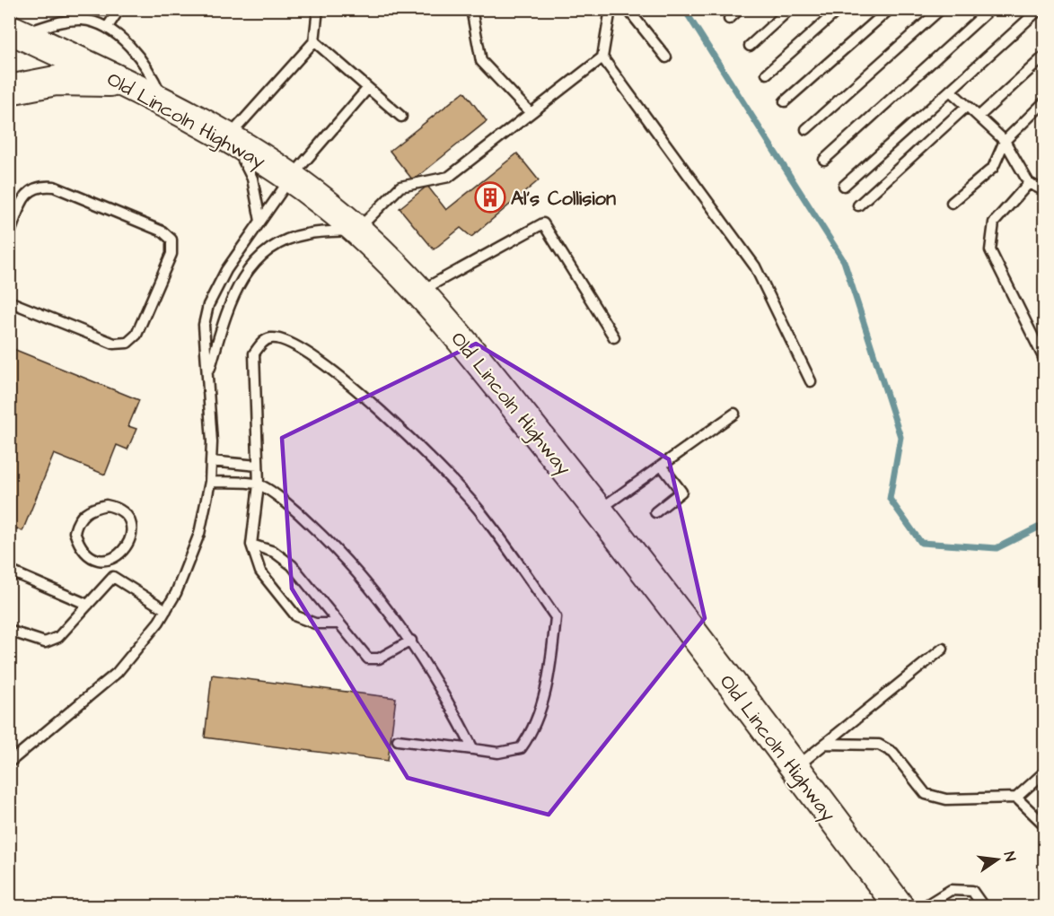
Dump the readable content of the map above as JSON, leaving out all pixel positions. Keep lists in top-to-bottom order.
{
  "streets": {
    "main road": ["Old Lincoln Highway"]
  },
  "places": {
    "building": ["Al's Collision"]
  },
  "north": "right"
}
